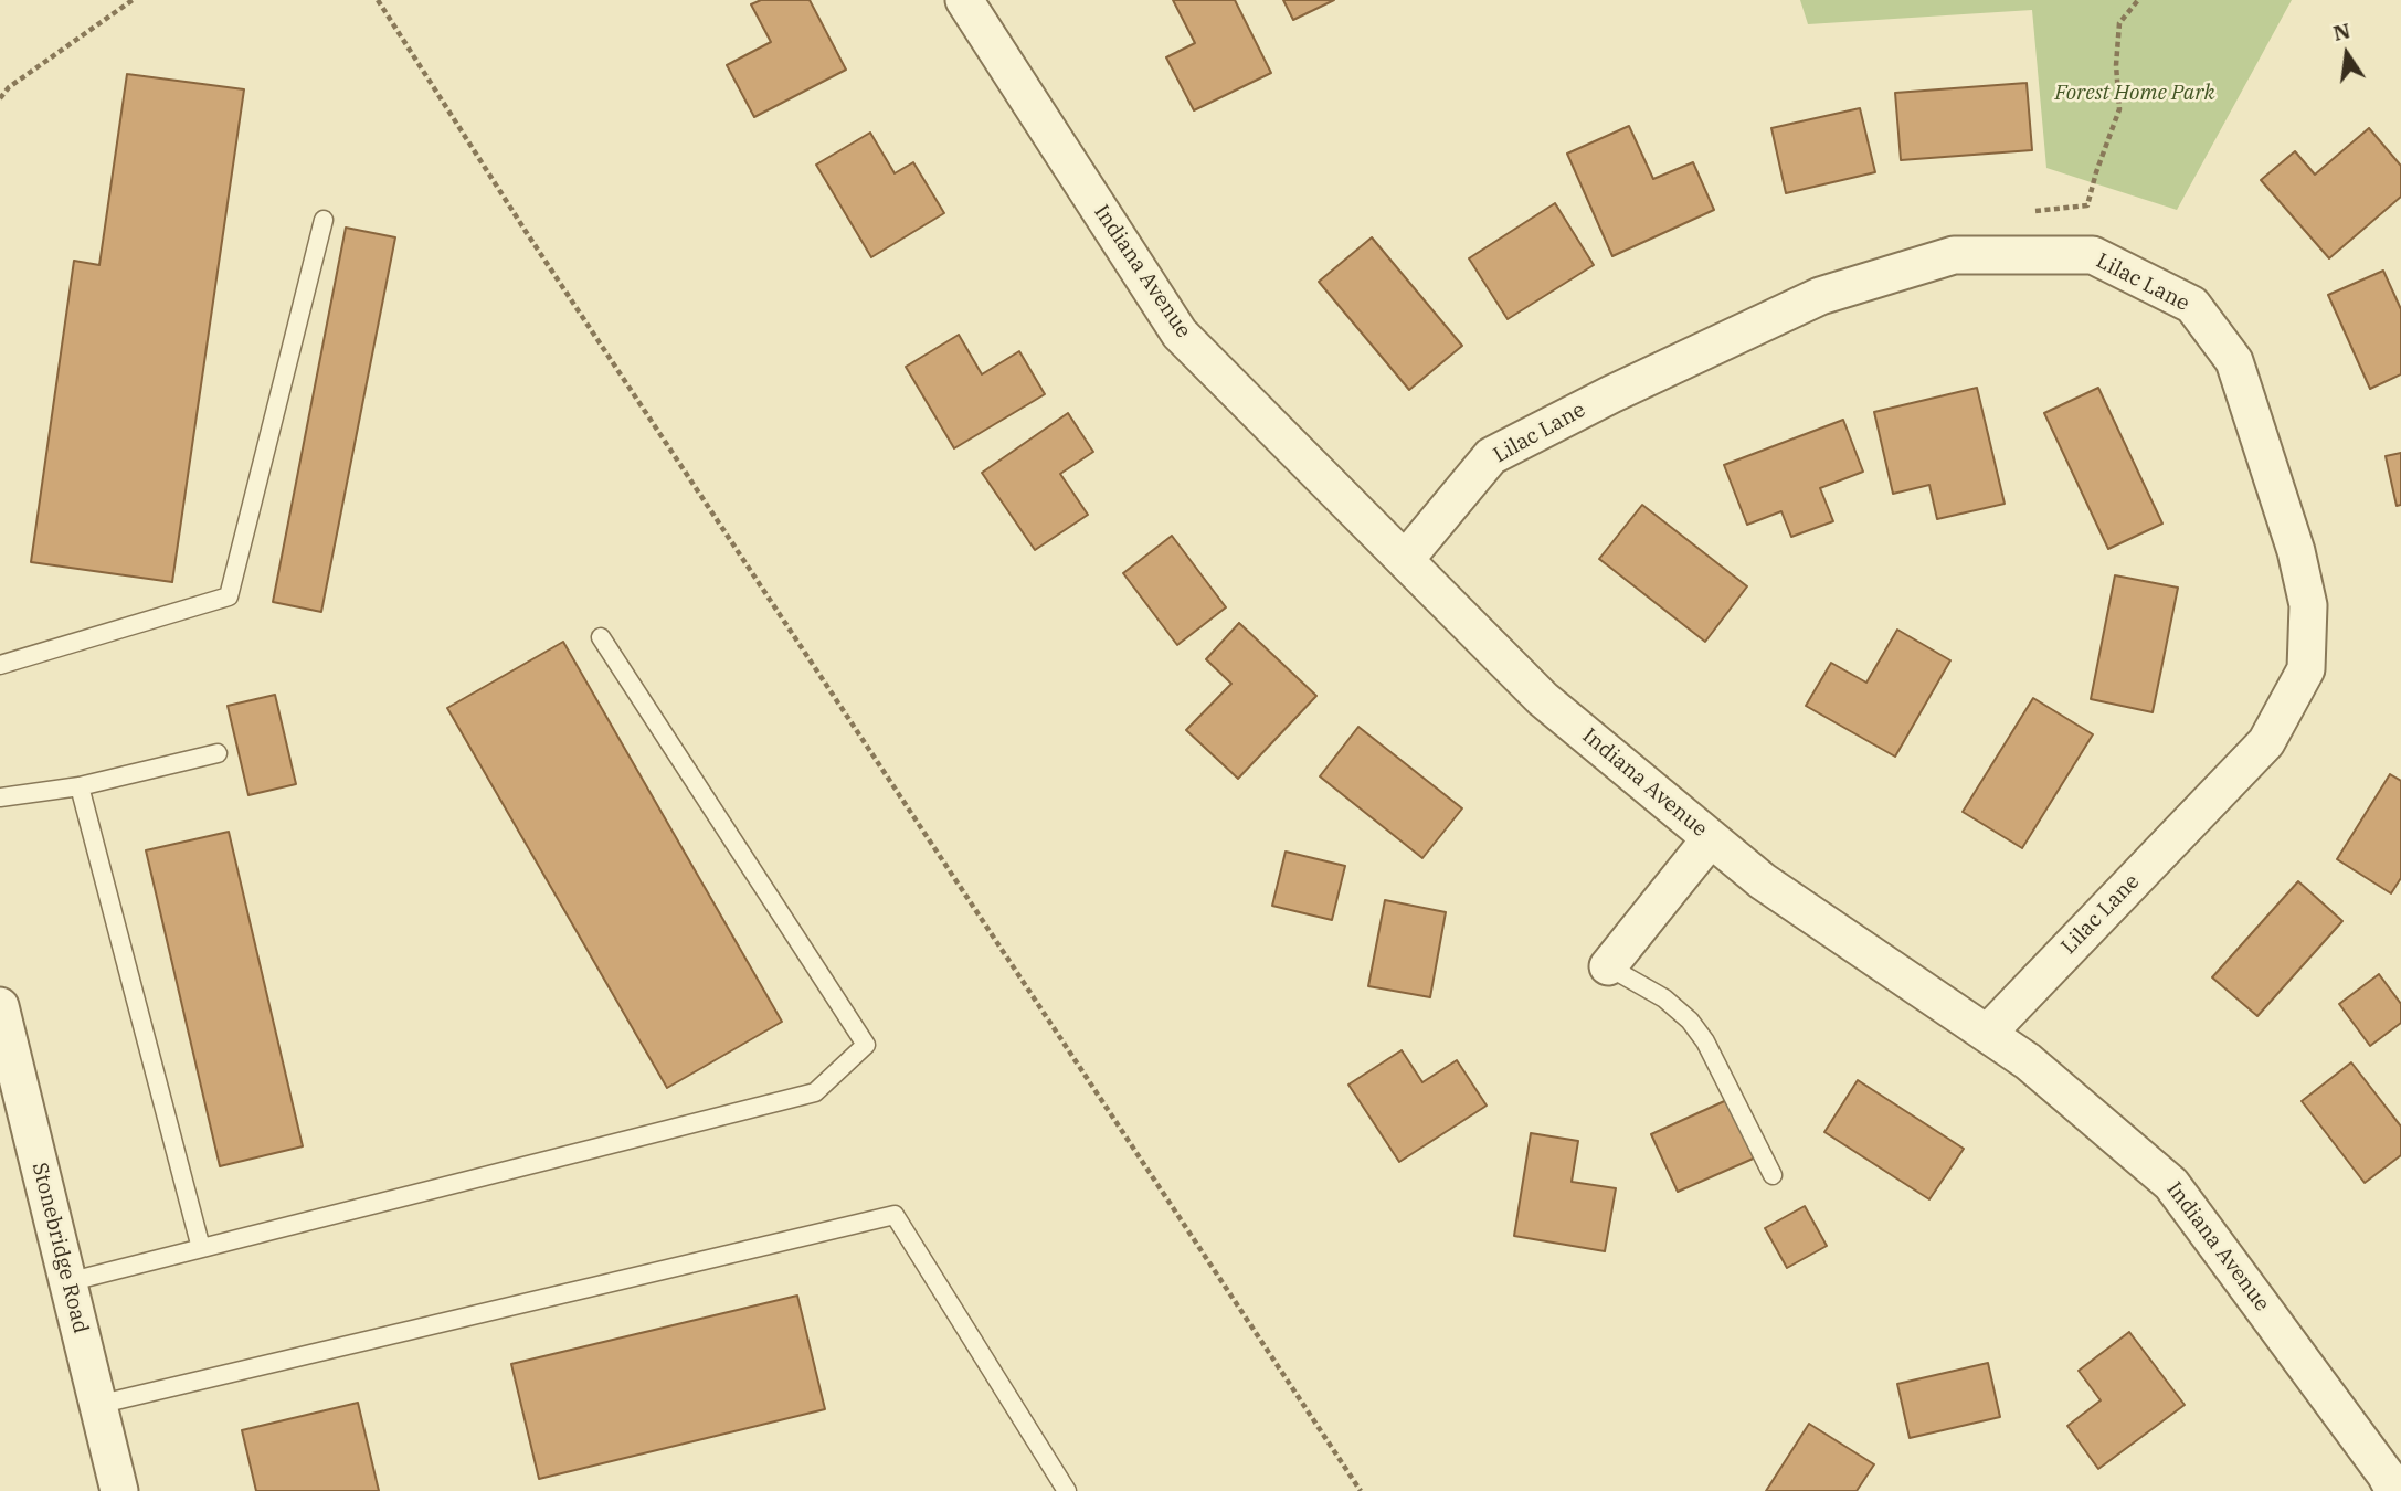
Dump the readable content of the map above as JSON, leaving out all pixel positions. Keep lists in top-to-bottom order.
{
  "streets": {
    "street": ["Indiana Avenue", "Lilac Lane", "Stonebridge Road"]
  },
  "crossings": [
    ["Indiana Avenue", "Lilac Lane"]
  ],
  "parks": ["Forest Home Park"],
  "north": "top"
}
